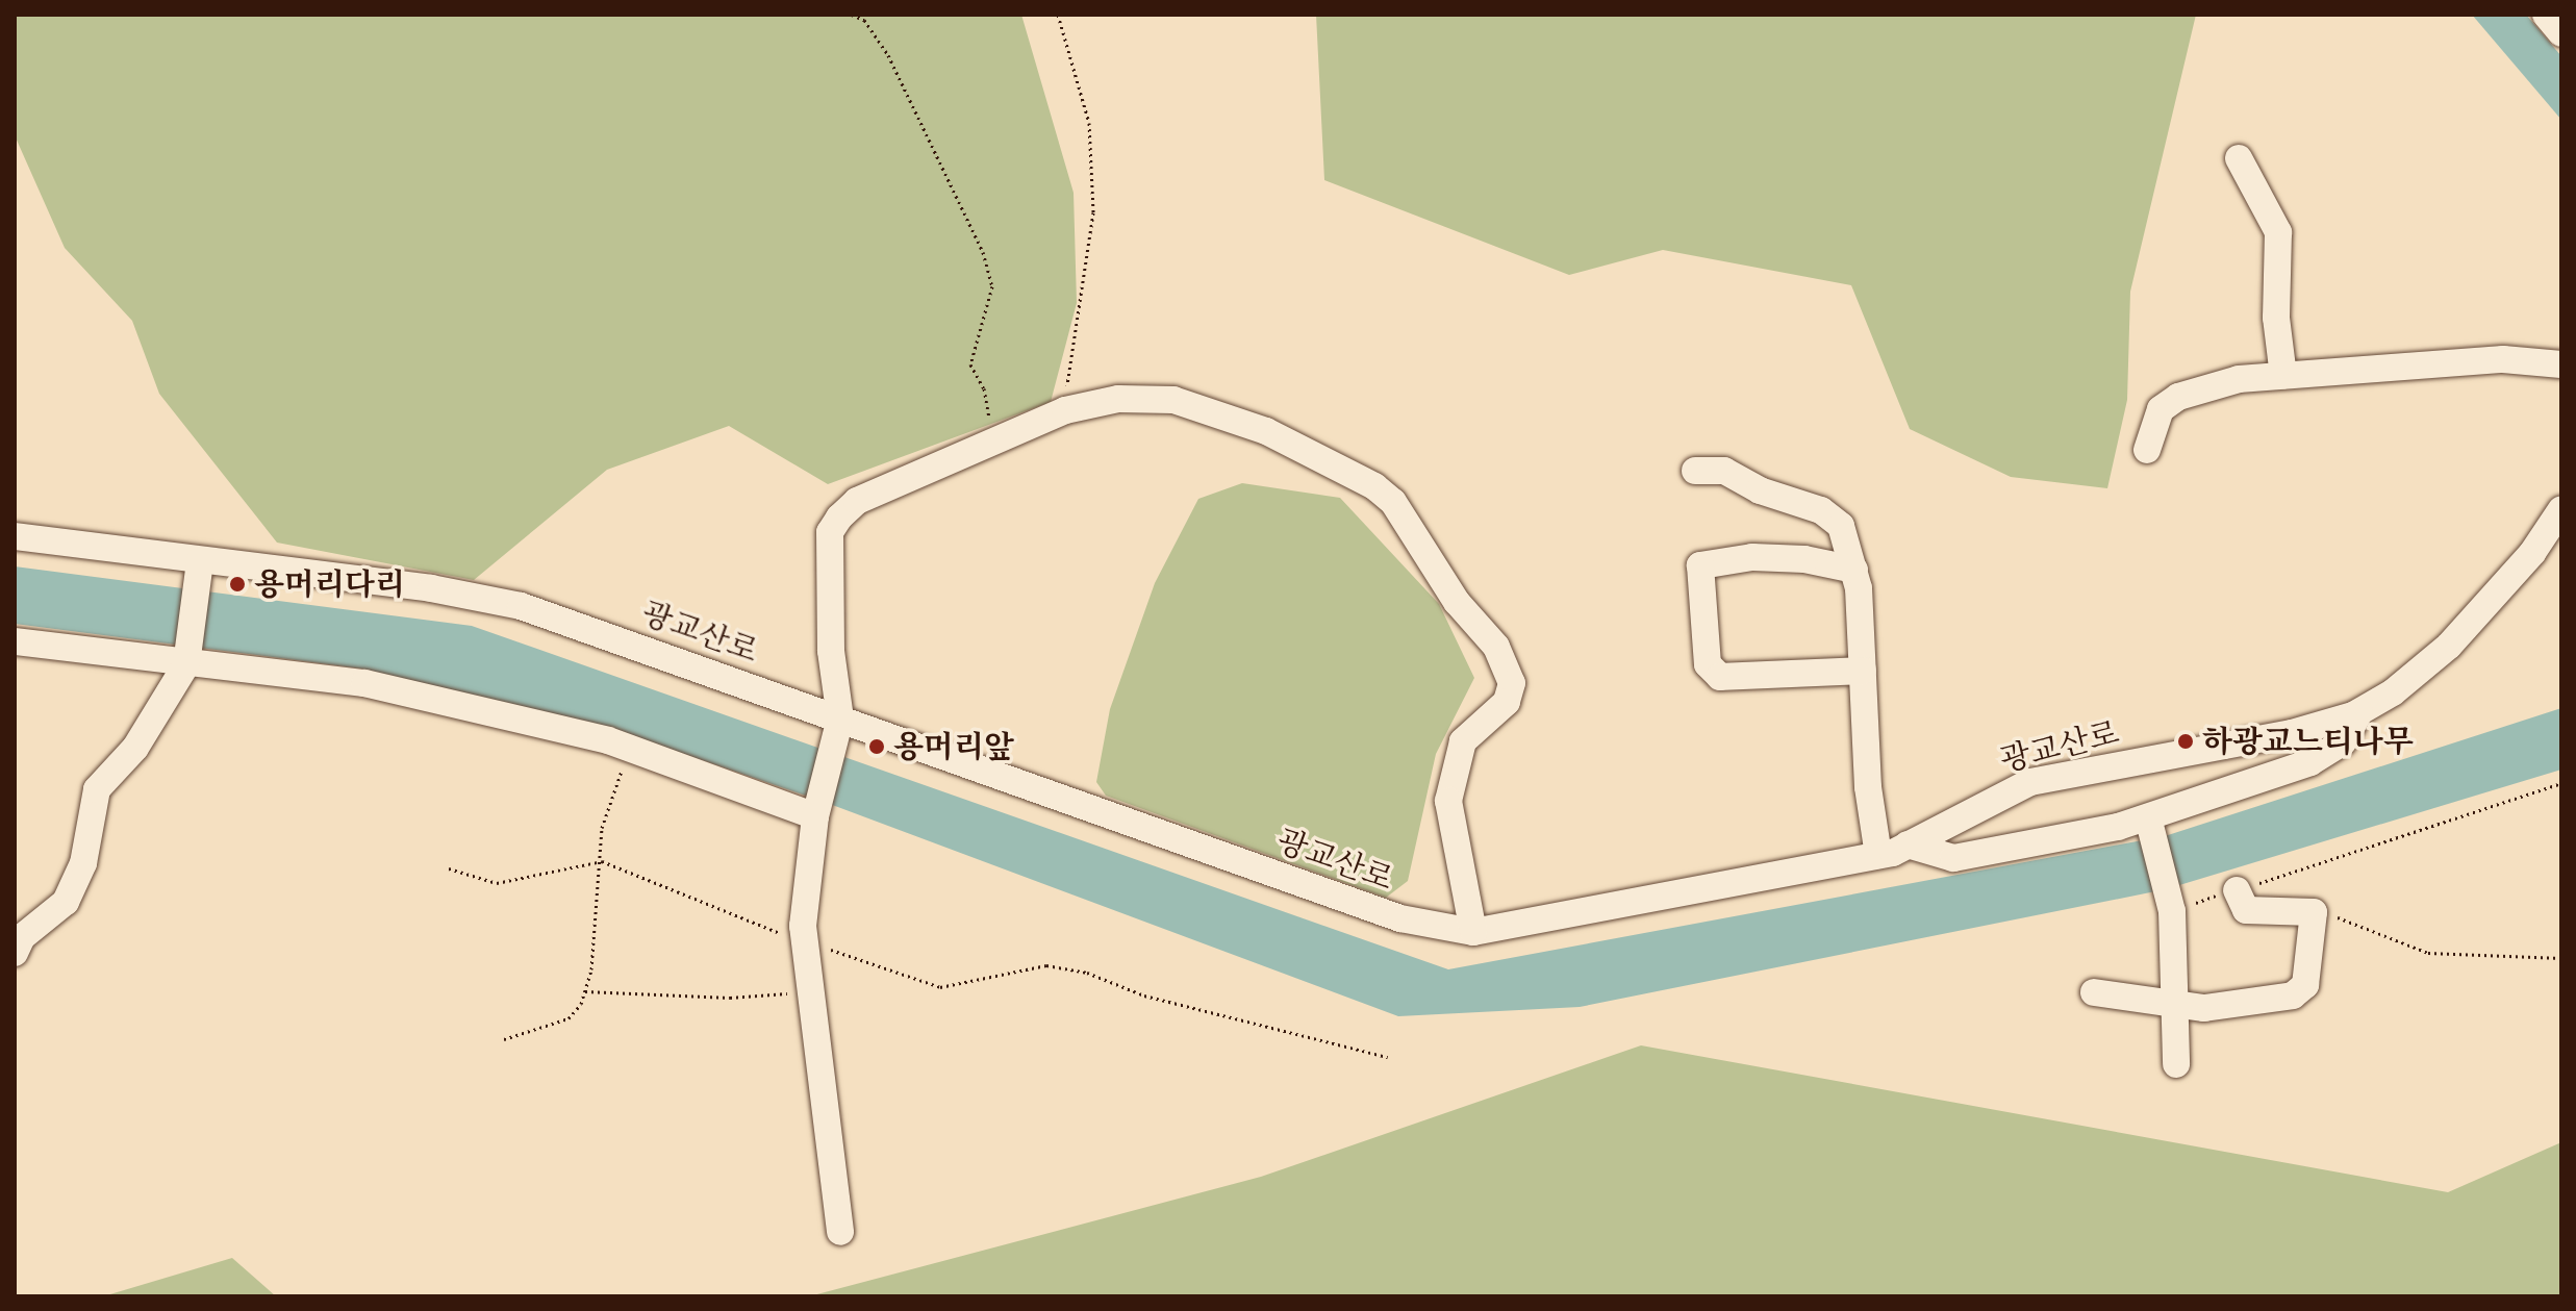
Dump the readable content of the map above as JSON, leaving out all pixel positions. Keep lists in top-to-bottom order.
{
  "streets": {
    "street": ["광교산로"]
  },
  "places": ["용머리다리", "하광교느티나무", "용머리앞"]
}
